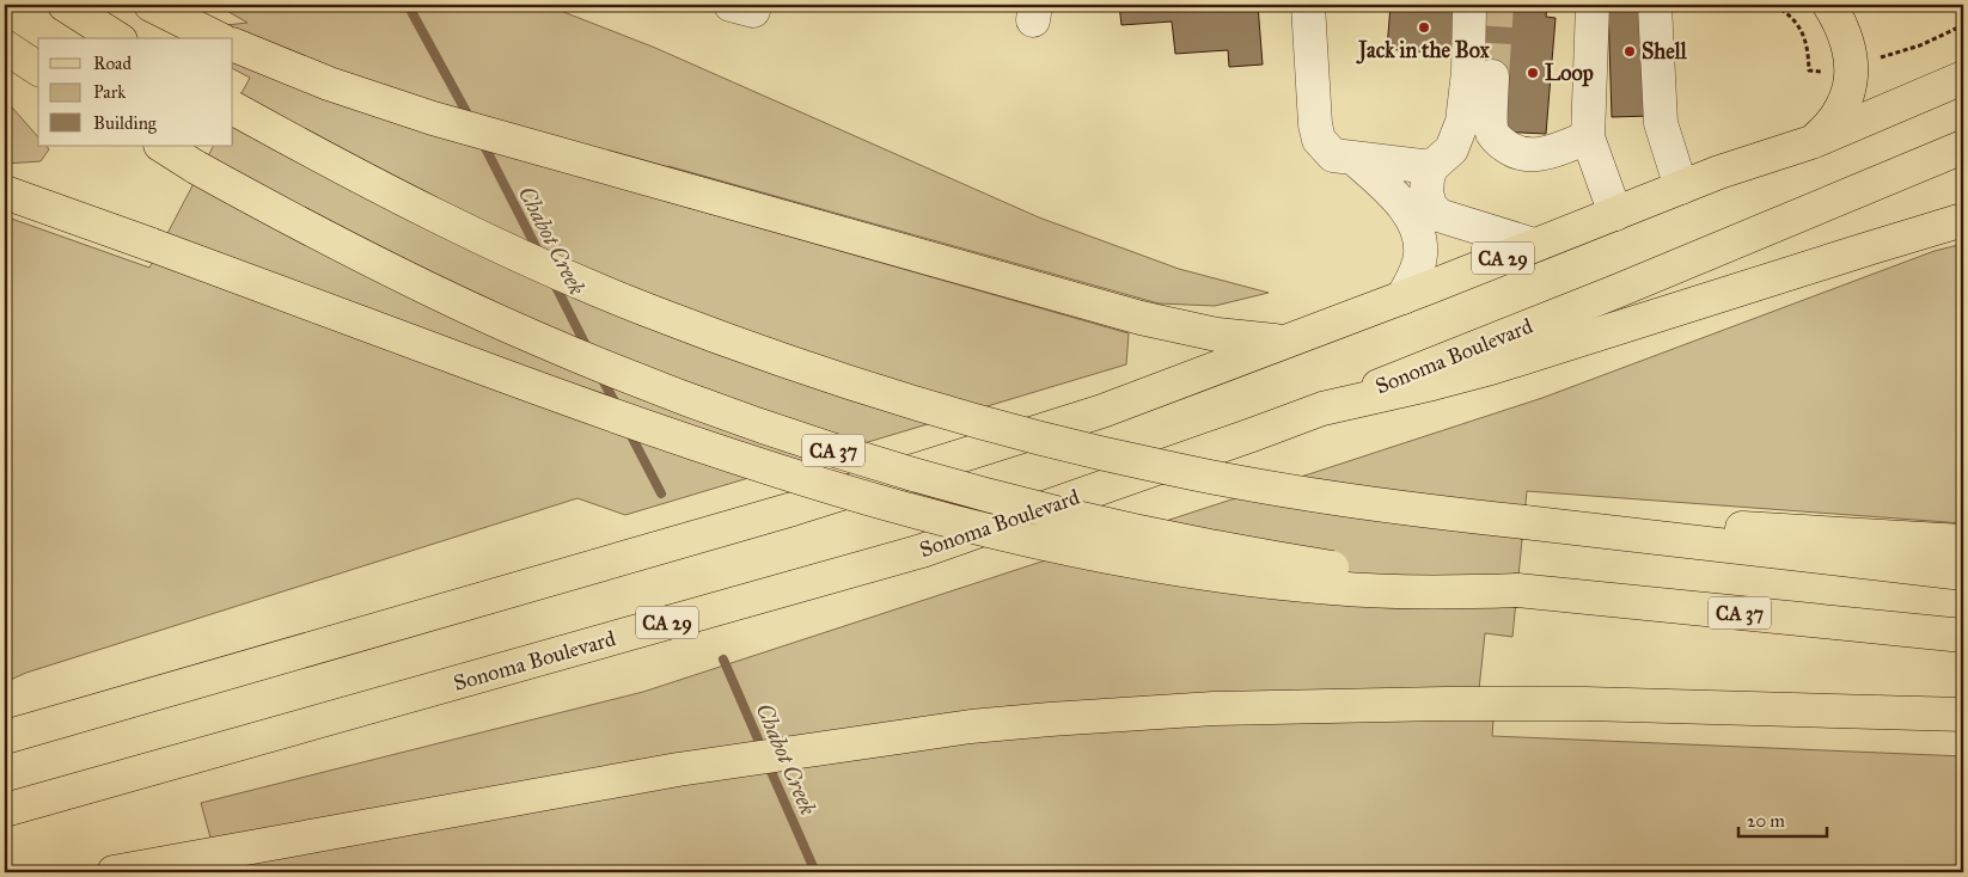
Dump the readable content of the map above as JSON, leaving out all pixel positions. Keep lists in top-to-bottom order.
{
  "streets": {
    "main road": ["CA 29", "Sonoma Boulevard", "CA 37"]
  },
  "water": ["Chabot Creek"],
  "places": ["Jack in the Box", "Shell", "Loop"],
  "legend": ["Road", "Park", "Building"],
  "scale_bar": "20 m"
}
